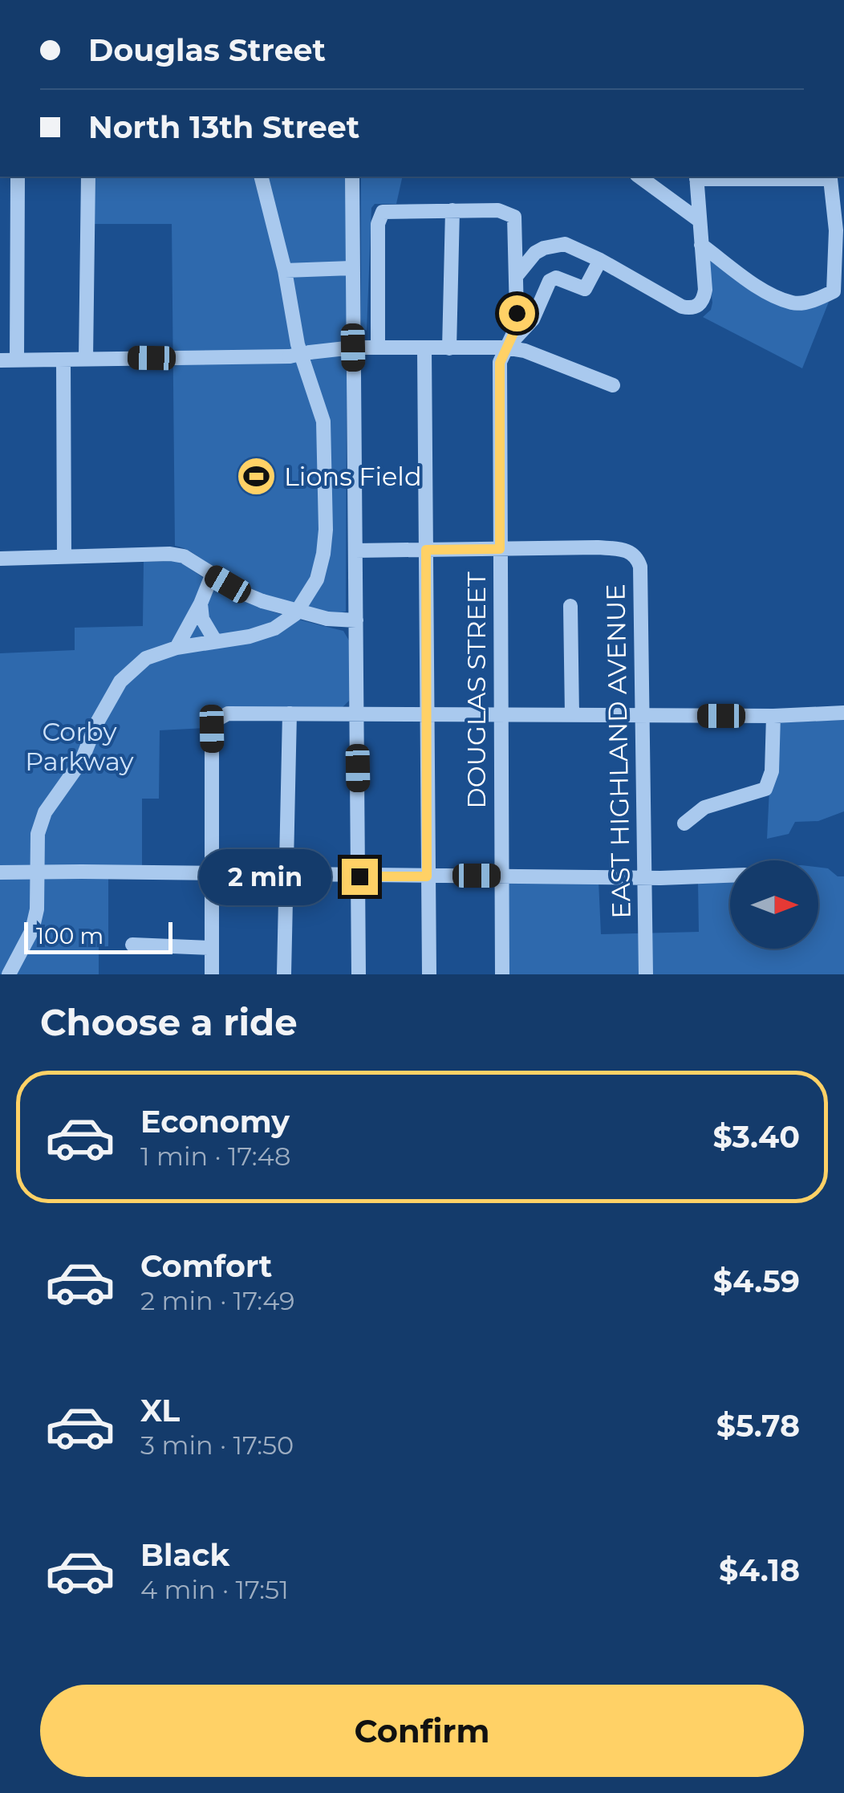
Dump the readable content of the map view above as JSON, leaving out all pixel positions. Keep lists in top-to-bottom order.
{
  "streets": {
    "street": ["DOUGLAS STREET", "EAST HIGHLAND AVENUE"]
  },
  "crossings": [
    ["DOUGLAS STREET", "EAST HIGHLAND AVENUE"]
  ],
  "parks": ["Corby Parkway"],
  "places": {
    "sports": ["Lions Field"]
  },
  "scale_bar": "100 m",
  "north": "right",
  "page": {
    "banner": ["Douglas Street", "North 13th Street"],
    "bubble": "2 min",
    "scale": "100 m",
    "heading": "Choose a ride",
    "list": [
      {
        "name": "Economy",
        "note": "1 min · 17:48",
        "value": "$3.40"
      },
      {
        "name": "Comfort",
        "note": "2 min · 17:49",
        "value": "$4.59"
      },
      {
        "name": "XL",
        "note": "3 min · 17:50",
        "value": "$5.78"
      },
      {
        "name": "Black",
        "note": "4 min · 17:51",
        "value": "$4.18"
      }
    ],
    "buttons": "Confirm"
  }
}
